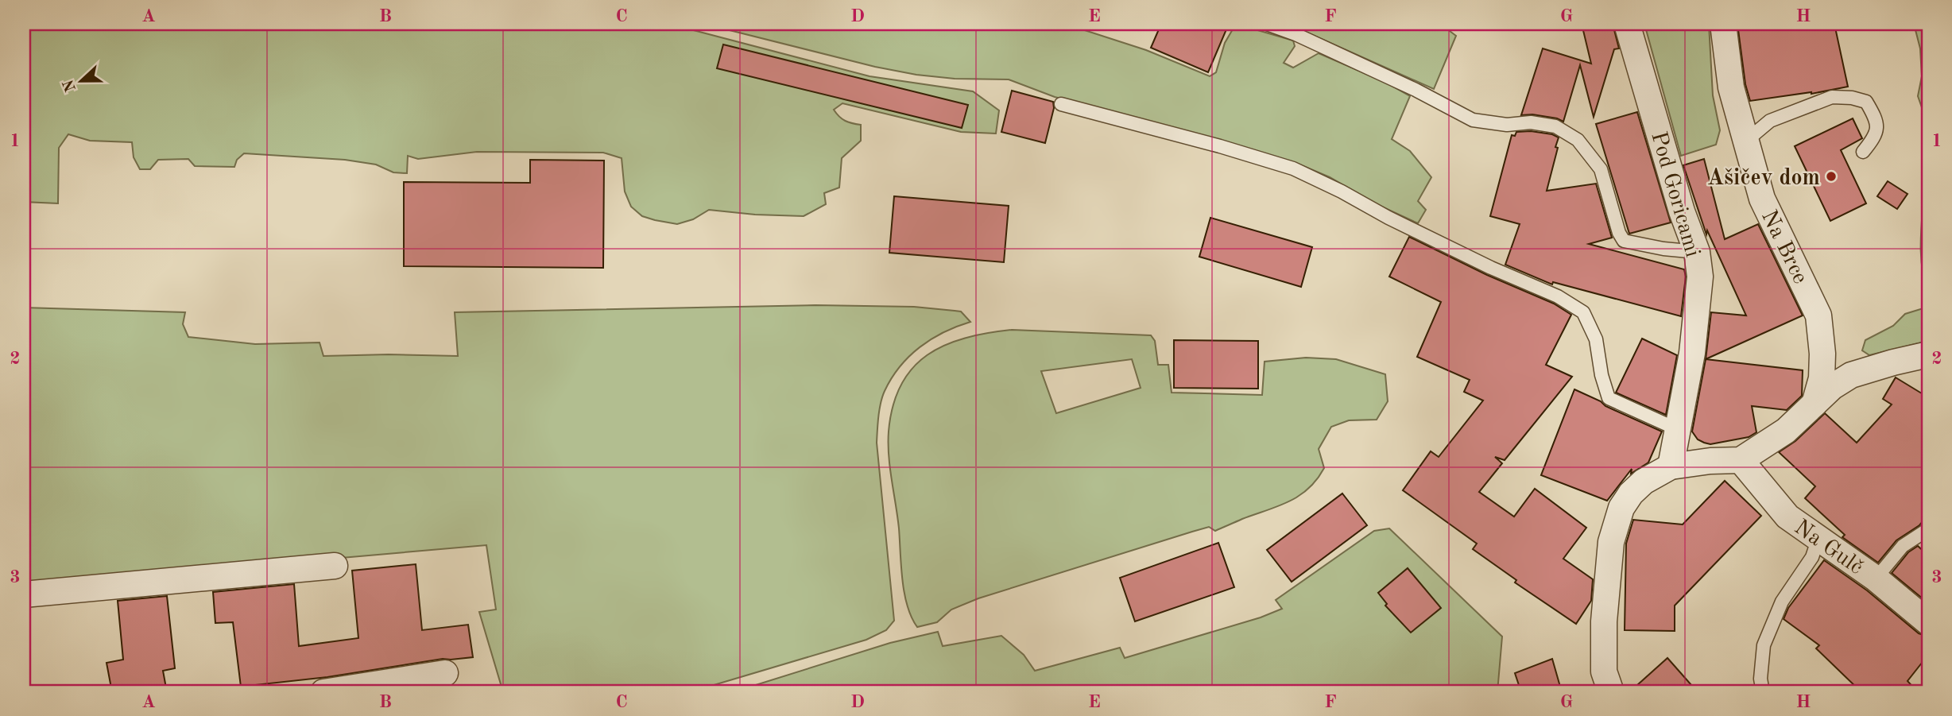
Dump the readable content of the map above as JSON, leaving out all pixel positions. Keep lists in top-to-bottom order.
{
  "streets": {
    "street": ["Pod Goricami", "Na Brce", "Na Gulč"]
  },
  "places": ["Ašičev dom"],
  "north": "left",
  "grid": {
    "columns": [
      "A",
      "B",
      "C",
      "D",
      "E",
      "F",
      "G",
      "H"
    ],
    "rows": ["1", "2", "3"]
  }
}
